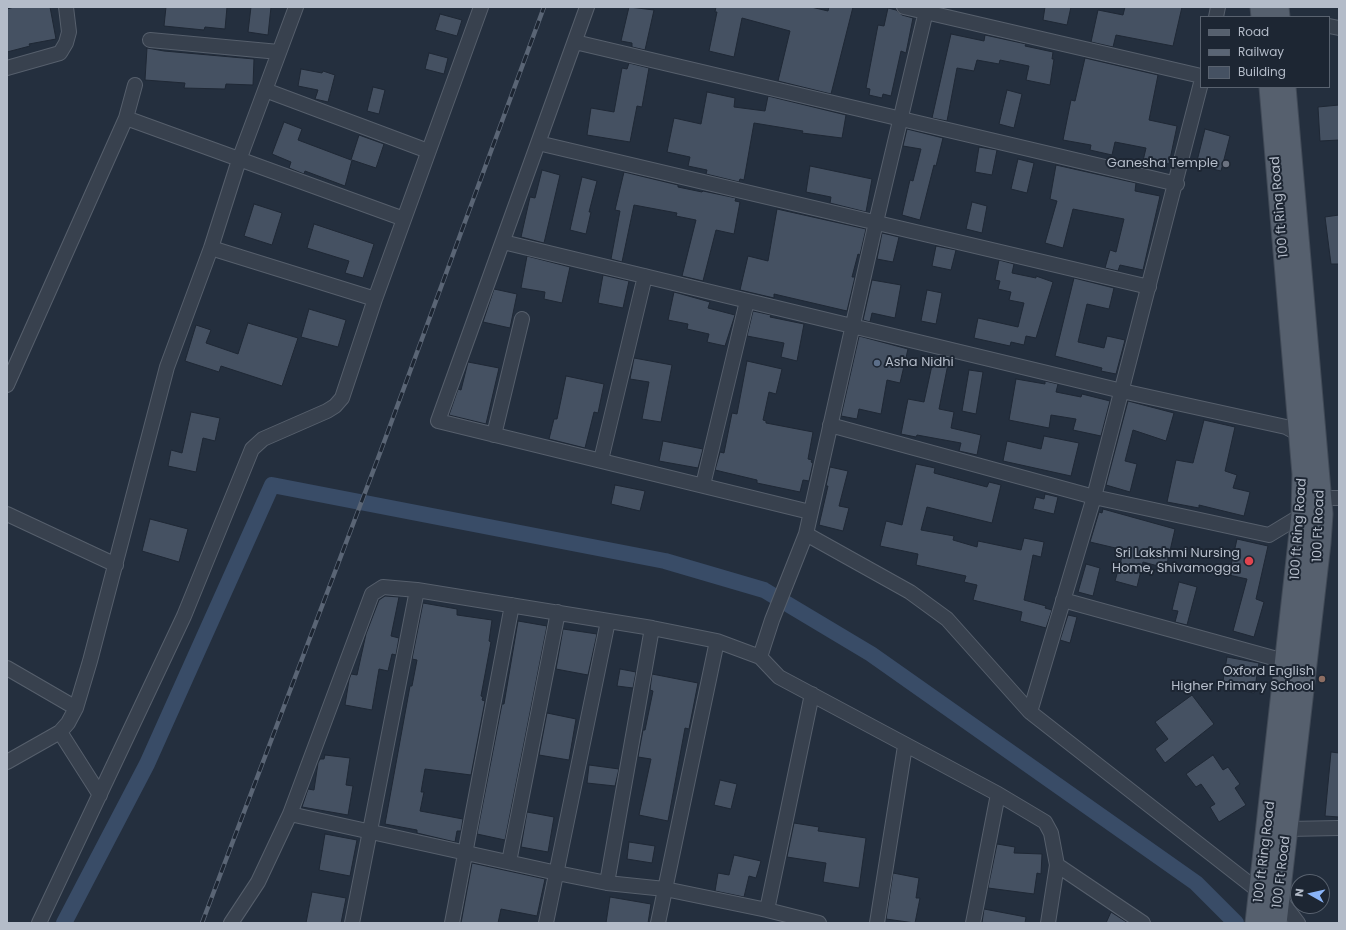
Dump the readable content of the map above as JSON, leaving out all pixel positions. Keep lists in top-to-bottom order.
{
  "streets": {
    "main road": ["100 ft Ring Road", "100 Ft Road"]
  },
  "crossings": [
    ["100 ft Ring Road", "100 Ft Road"]
  ],
  "places": [
    "Ganesha Temple",
    "Asha Nidhi",
    "Sri Lakshmi Nursing Home, Shivamogga",
    "Oxford English Higher Primary School"
  ],
  "legend": ["Road", "Railway", "Building"],
  "north": "left"
}
